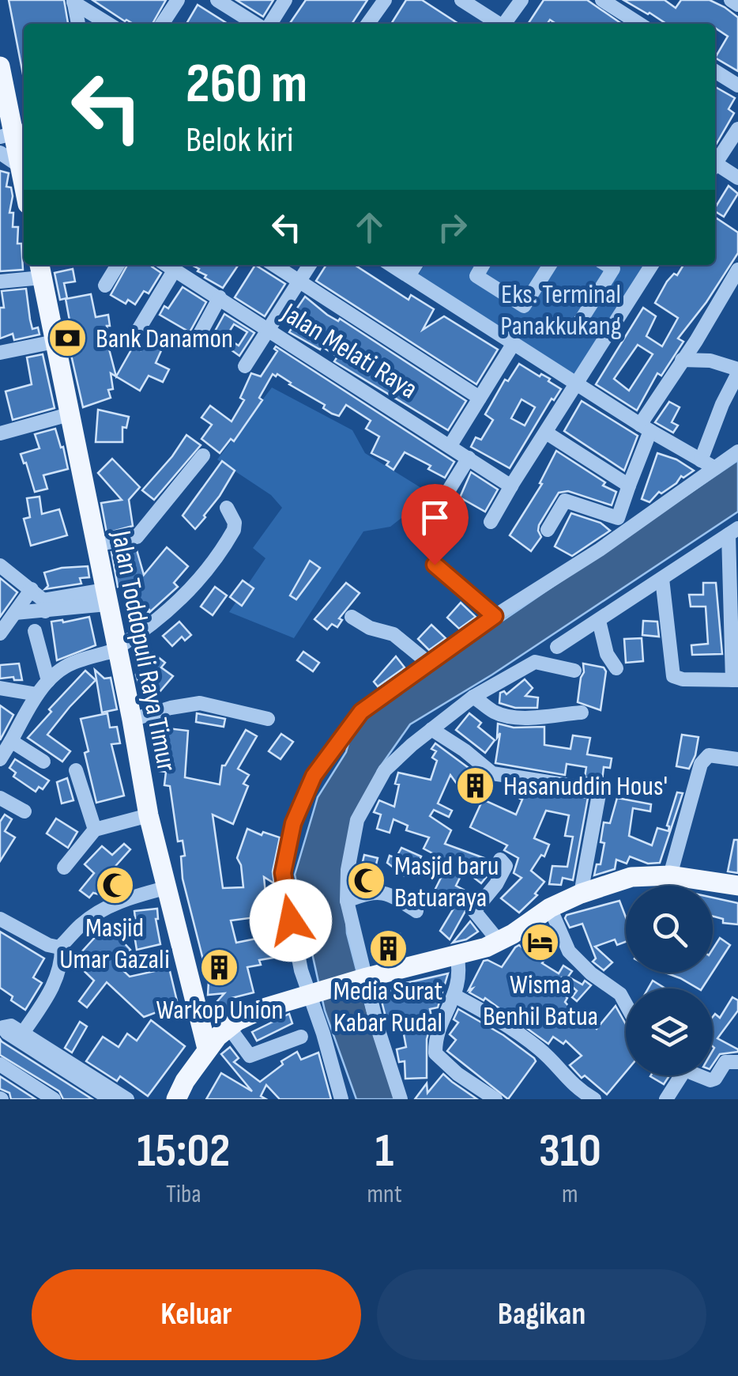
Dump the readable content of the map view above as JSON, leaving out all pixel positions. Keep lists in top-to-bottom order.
{
  "streets": {
    "main road": ["Jalan Toddopuli Raya Timur"],
    "street": ["Jalan Melati Raya"]
  },
  "parks": ["Eks. Terminal Panakkukang"],
  "places": {
    "bank": ["Bank Danamon"],
    "building": ["Hasanuddin Hous'", "Media Surat Kabar Rudal", "Warkop Union"],
    "mosque": ["Masjid baru Batuaraya", "Masjid Umar Gazali"],
    "hotel": ["Wisma Benhil Batua"]
  },
  "page": {
    "turn": ["260 m", "Belok kiri"],
    "eta": [
      "15:02",
      "Tiba",
      "1",
      "mnt",
      "310",
      "m"
    ],
    "buttons": ["Keluar", "Bagikan"]
  }
}
